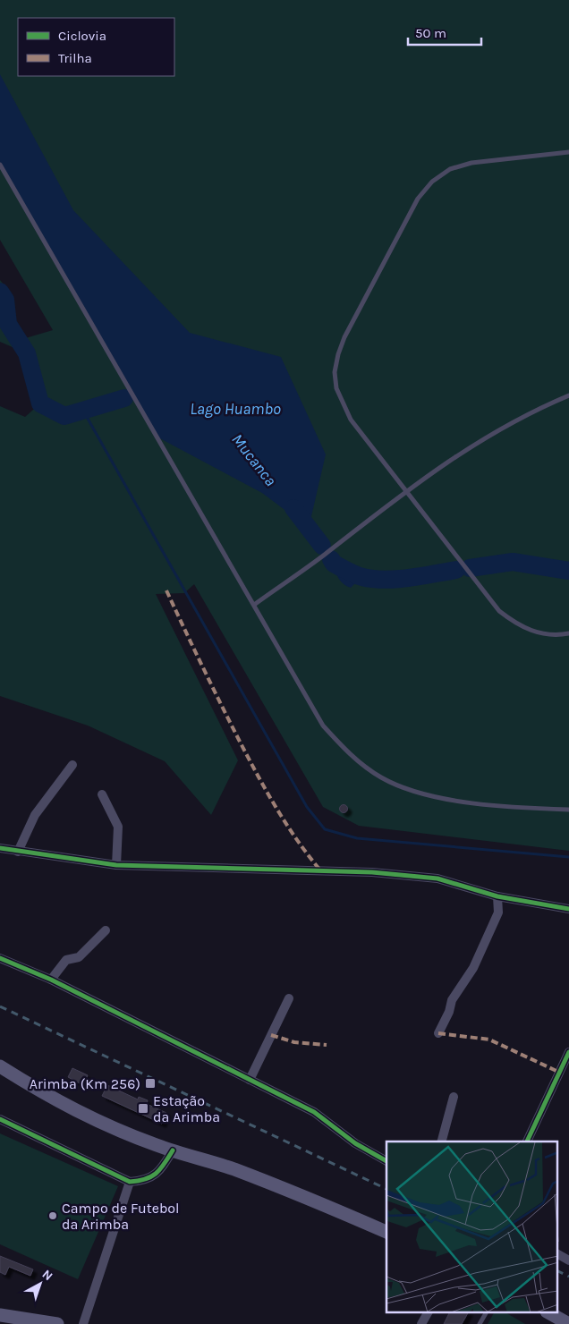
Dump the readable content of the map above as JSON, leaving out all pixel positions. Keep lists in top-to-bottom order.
{
  "water": ["Lago Huambo", "Mucanca"],
  "places": {
    "transit": ["Arimba (Km 256)", "Estação da Arimba"],
    "other": ["Campo de Futebol da Arimba"]
  },
  "legend": ["Ciclovia", "Trilha"],
  "scale_bar": "50 m",
  "north": "top right"
}
